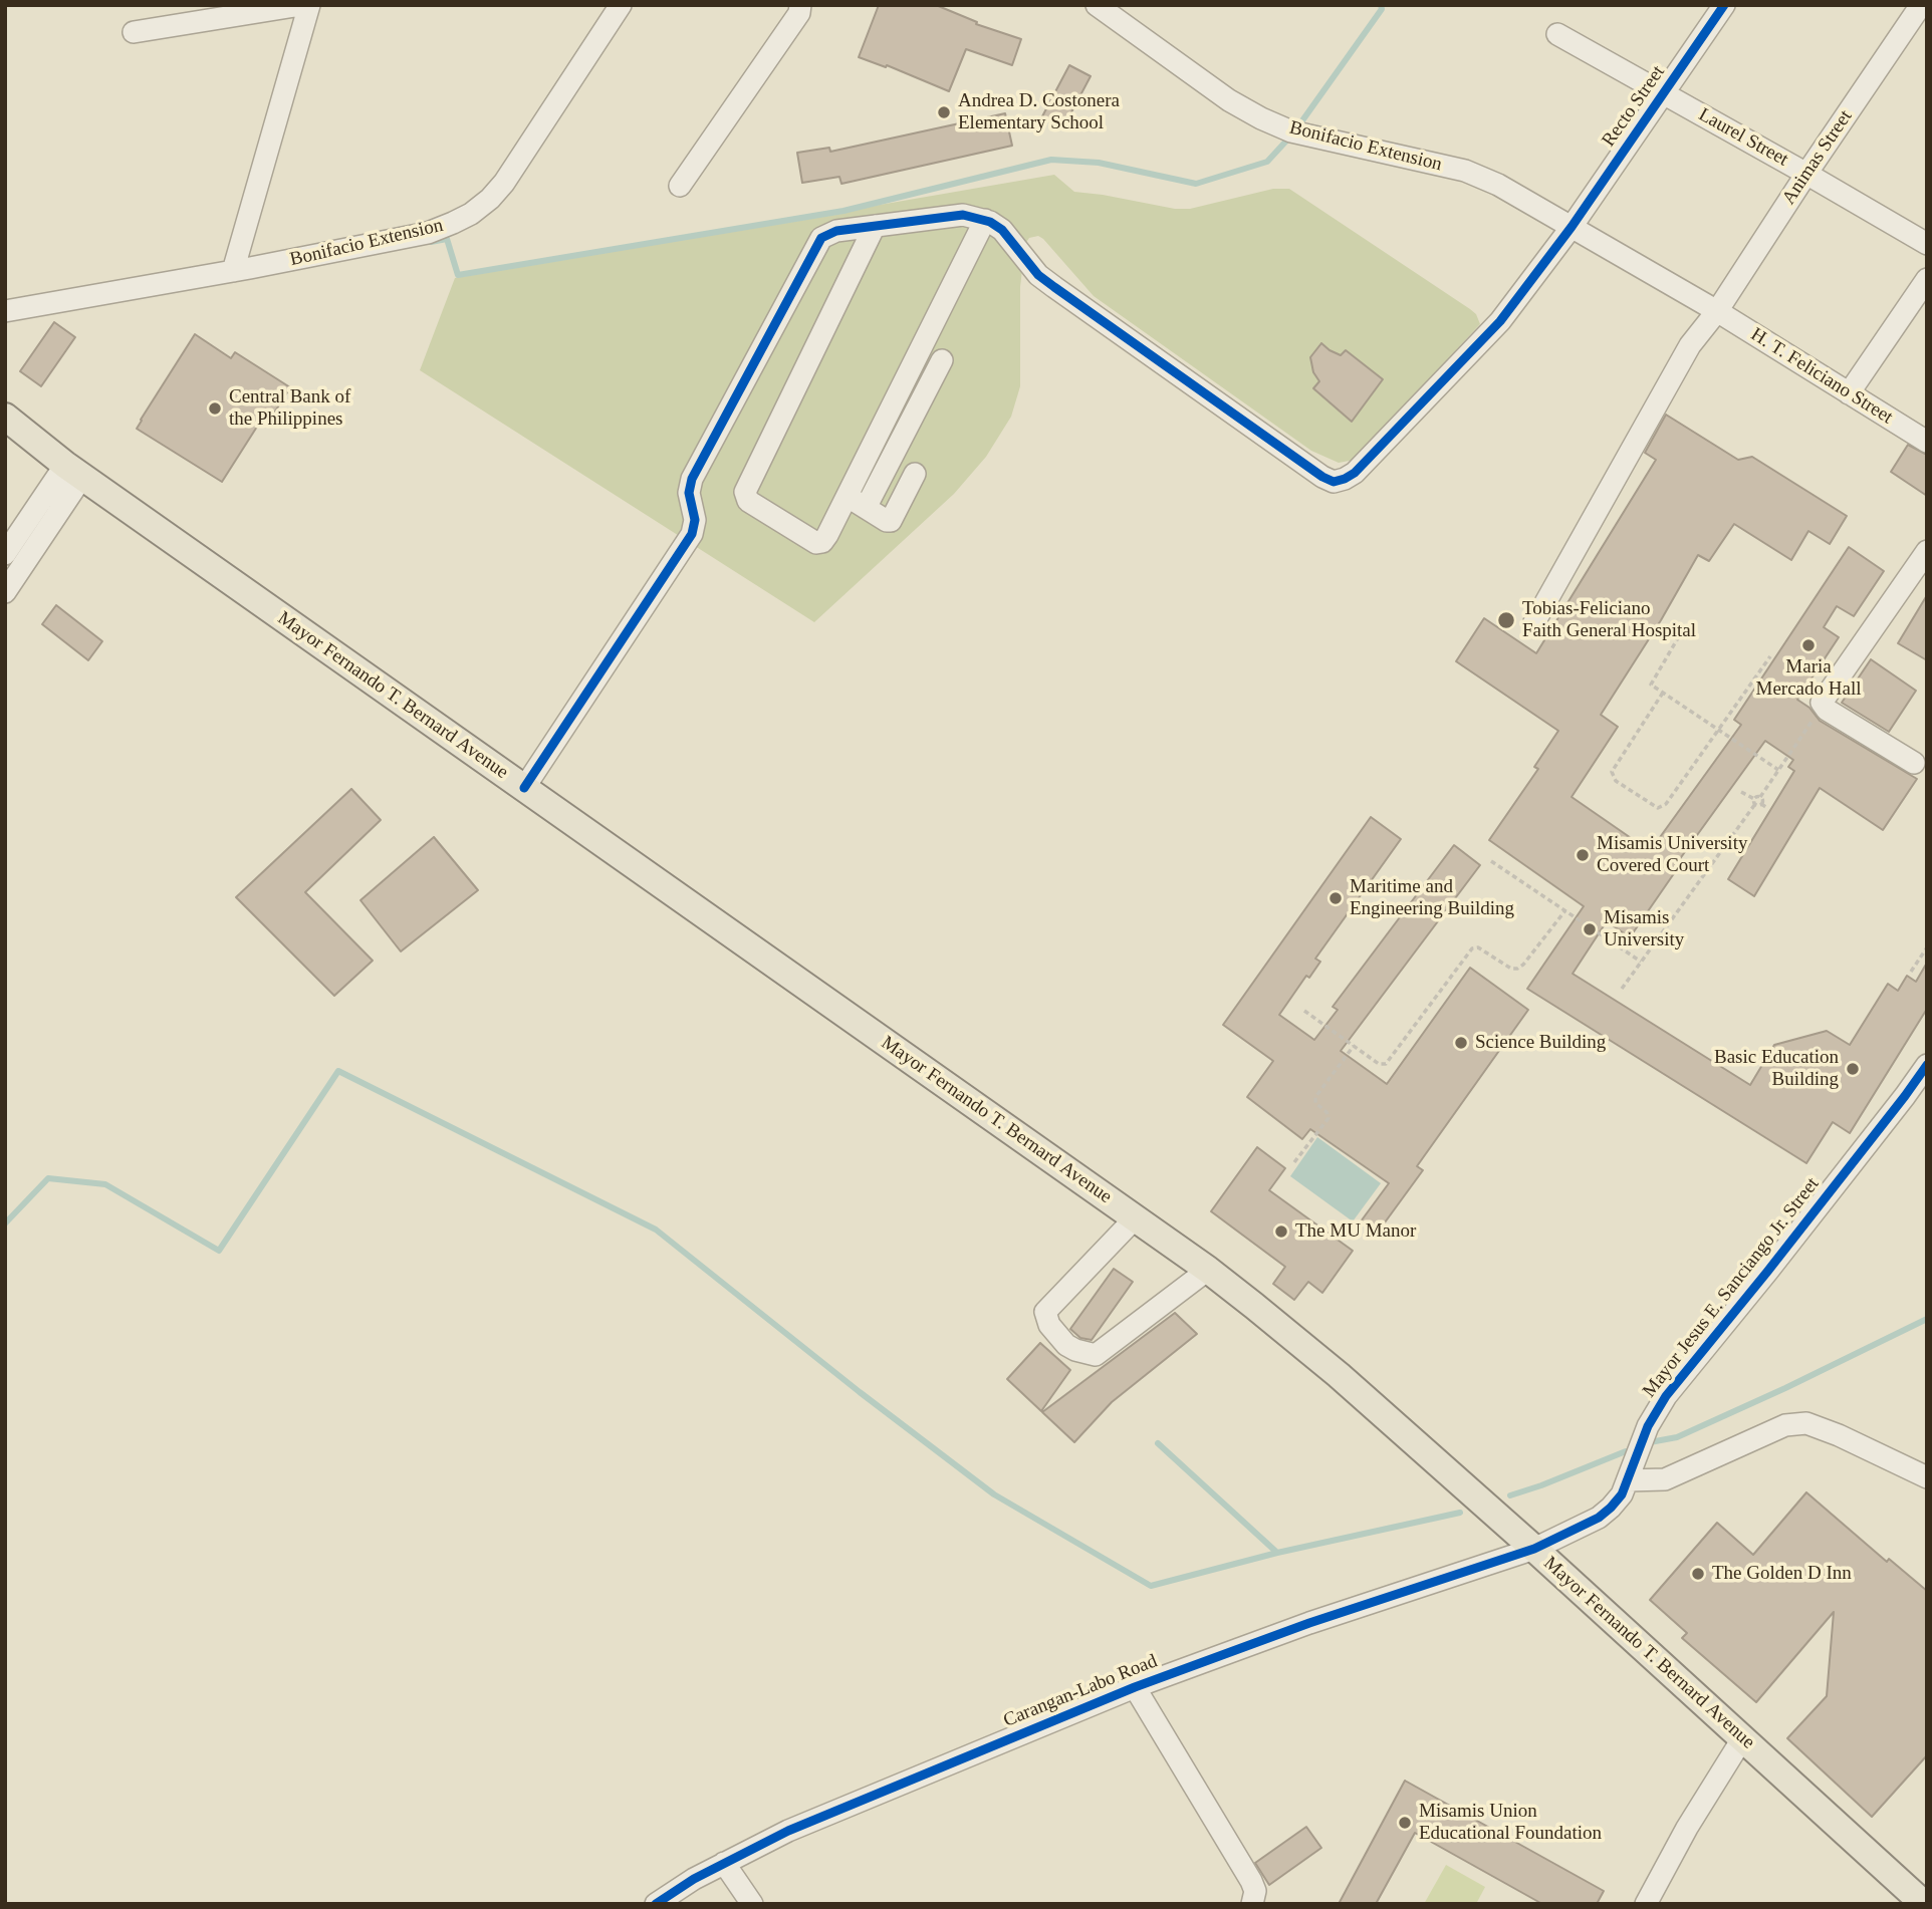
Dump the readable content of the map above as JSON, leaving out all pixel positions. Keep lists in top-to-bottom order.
{
  "streets": {
    "main road": ["Mayor Fernando T. Bernard Avenue"],
    "street": [
      "Recto Street",
      "Laurel Street",
      "Bonifacio Extension",
      "Animas Street",
      "H. T. Feliciano Street",
      "Mayor Jesus E. Sanciango Jr. Street",
      "Carangan-Labo Road"
    ]
  },
  "crossings": [
    ["Recto Street", "Laurel Street"],
    ["Recto Street", "Bonifacio Extension"],
    ["Laurel Street", "Animas Street"],
    ["Bonifacio Extension", "Animas Street"],
    ["Bonifacio Extension", "H. T. Feliciano Street"],
    ["Animas Street", "H. T. Feliciano Street"],
    ["Mayor Fernando T. Bernard Avenue", "Mayor Jesus E. Sanciango Jr. Street"],
    ["Mayor Fernando T. Bernard Avenue", "Carangan-Labo Road"],
    ["Mayor Jesus E. Sanciango Jr. Street", "Carangan-Labo Road"]
  ],
  "places": [
    "Andrea D. Costonera Elementary School",
    "Central Bank of the Philippines",
    "Tobias-Feliciano Faith General Hospital",
    "Maria Mercado Hall",
    "Misamis University Covered Court",
    "Maritime and Engineering Building",
    "Misamis University",
    "Science Building",
    "Basic Education Building",
    "The MU Manor",
    "The Golden D Inn",
    "Misamis Union Educational Foundation"
  ]
}
